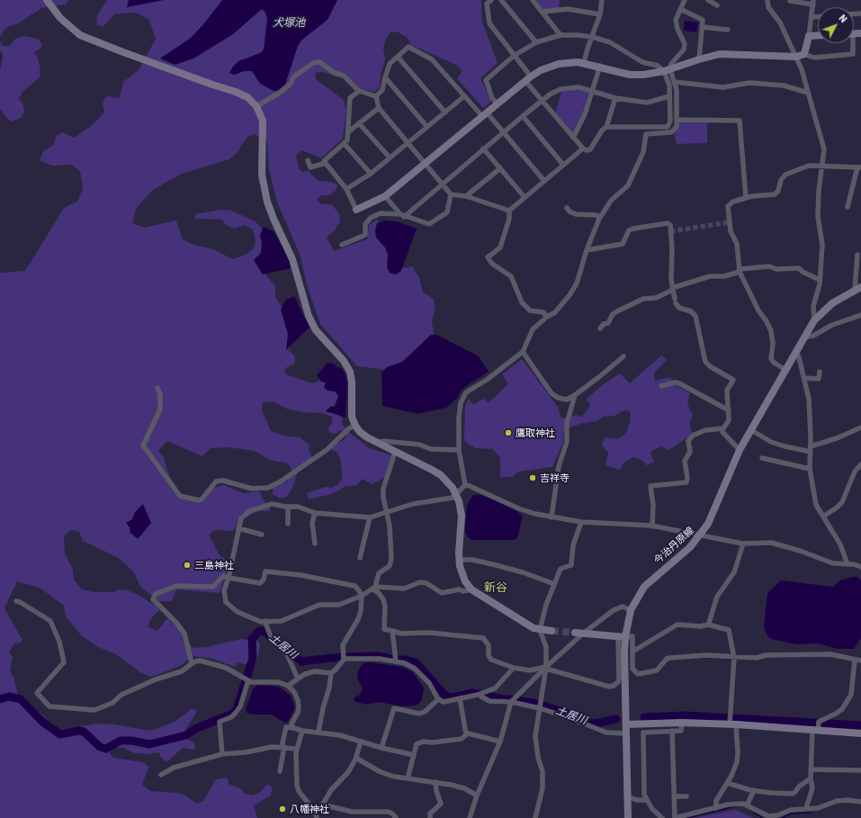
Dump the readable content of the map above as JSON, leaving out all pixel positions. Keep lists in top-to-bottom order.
{
  "streets": {
    "street": ["今治丹原線"]
  },
  "districts": ["新谷"],
  "water": ["犬塚池", "土居川"],
  "places": [
    "鷹取神社",
    "吉祥寺",
    "三島神社",
    "八幡神社"
  ],
  "north": "top right"
}
